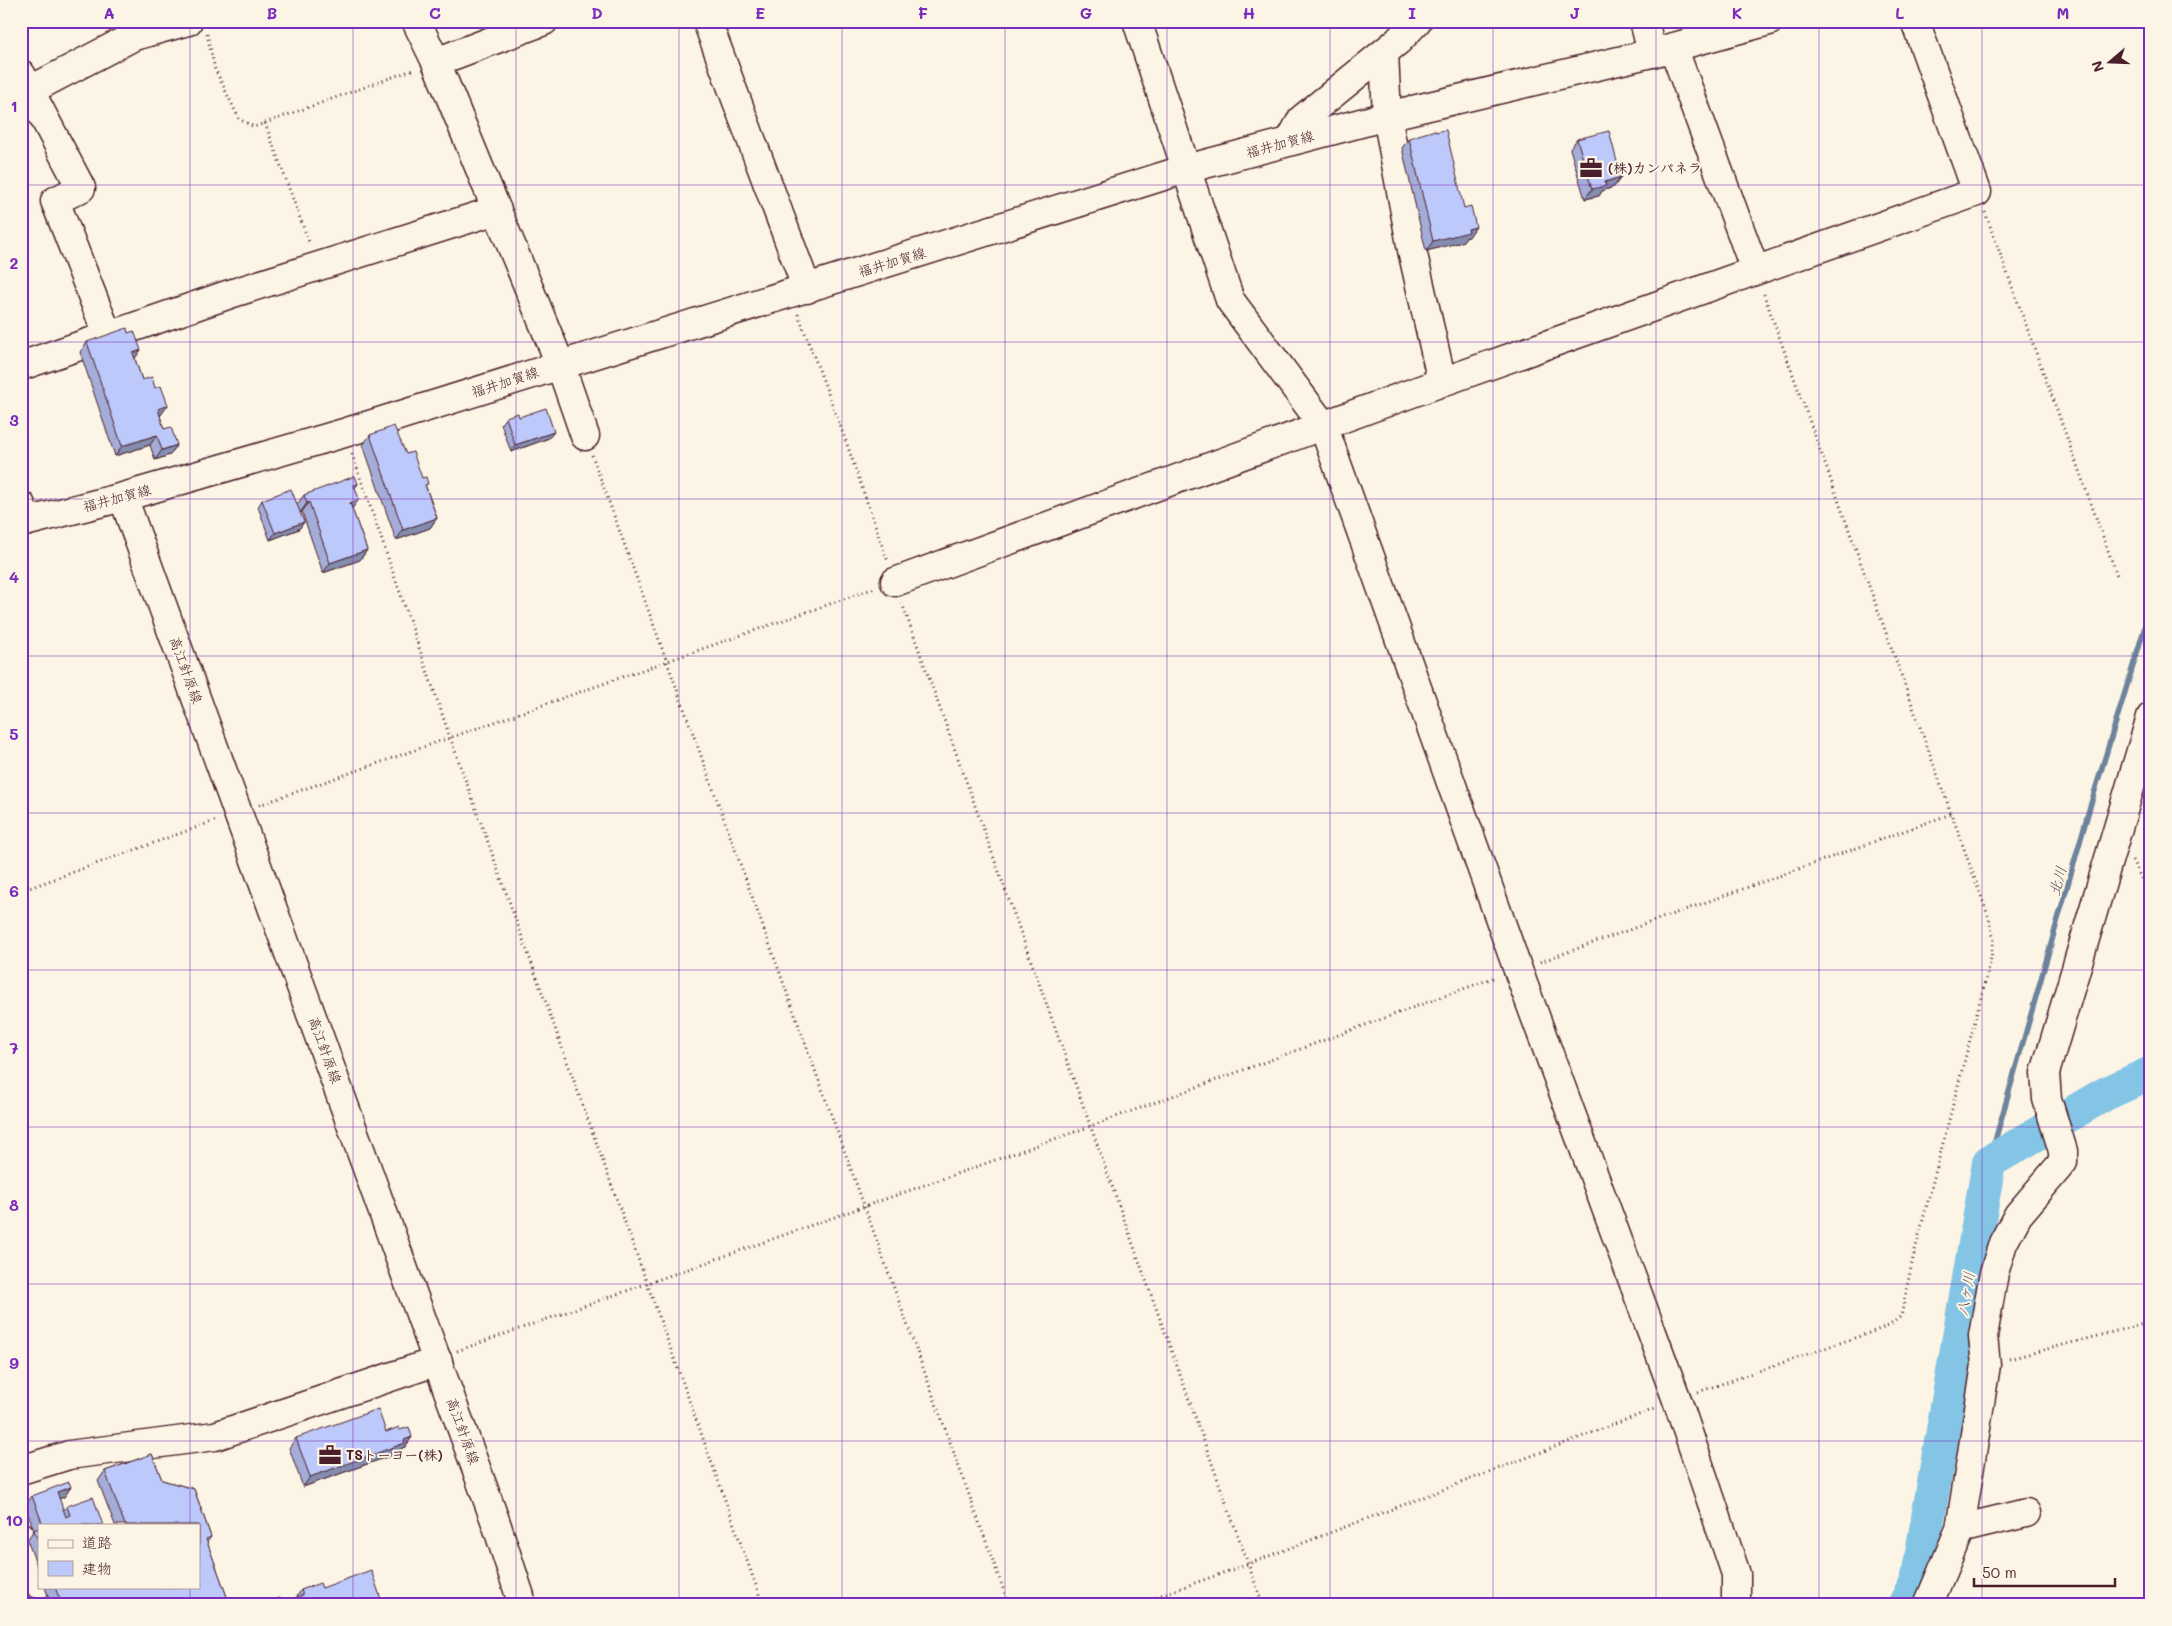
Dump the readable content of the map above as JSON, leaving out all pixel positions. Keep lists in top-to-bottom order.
{
  "streets": {
    "street": ["福井加賀線", "高江針原線"]
  },
  "crossings": [
    ["福井加賀線", "高江針原線"]
  ],
  "water": ["北川", "八ヶ川"],
  "places": {
    "office": ["(株)カンパネラ", "TSトーヨー(株)"]
  },
  "legend": ["道路", "建物"],
  "scale_bar": "50 m",
  "north": "left",
  "grid": {
    "columns": [
      "A",
      "B",
      "C",
      "D",
      "E",
      "F",
      "G",
      "H",
      "I",
      "J",
      "K",
      "L",
      "M"
    ],
    "rows": [
      "1",
      "2",
      "3",
      "4",
      "5",
      "6",
      "7",
      "8",
      "9",
      "10"
    ]
  }
}
